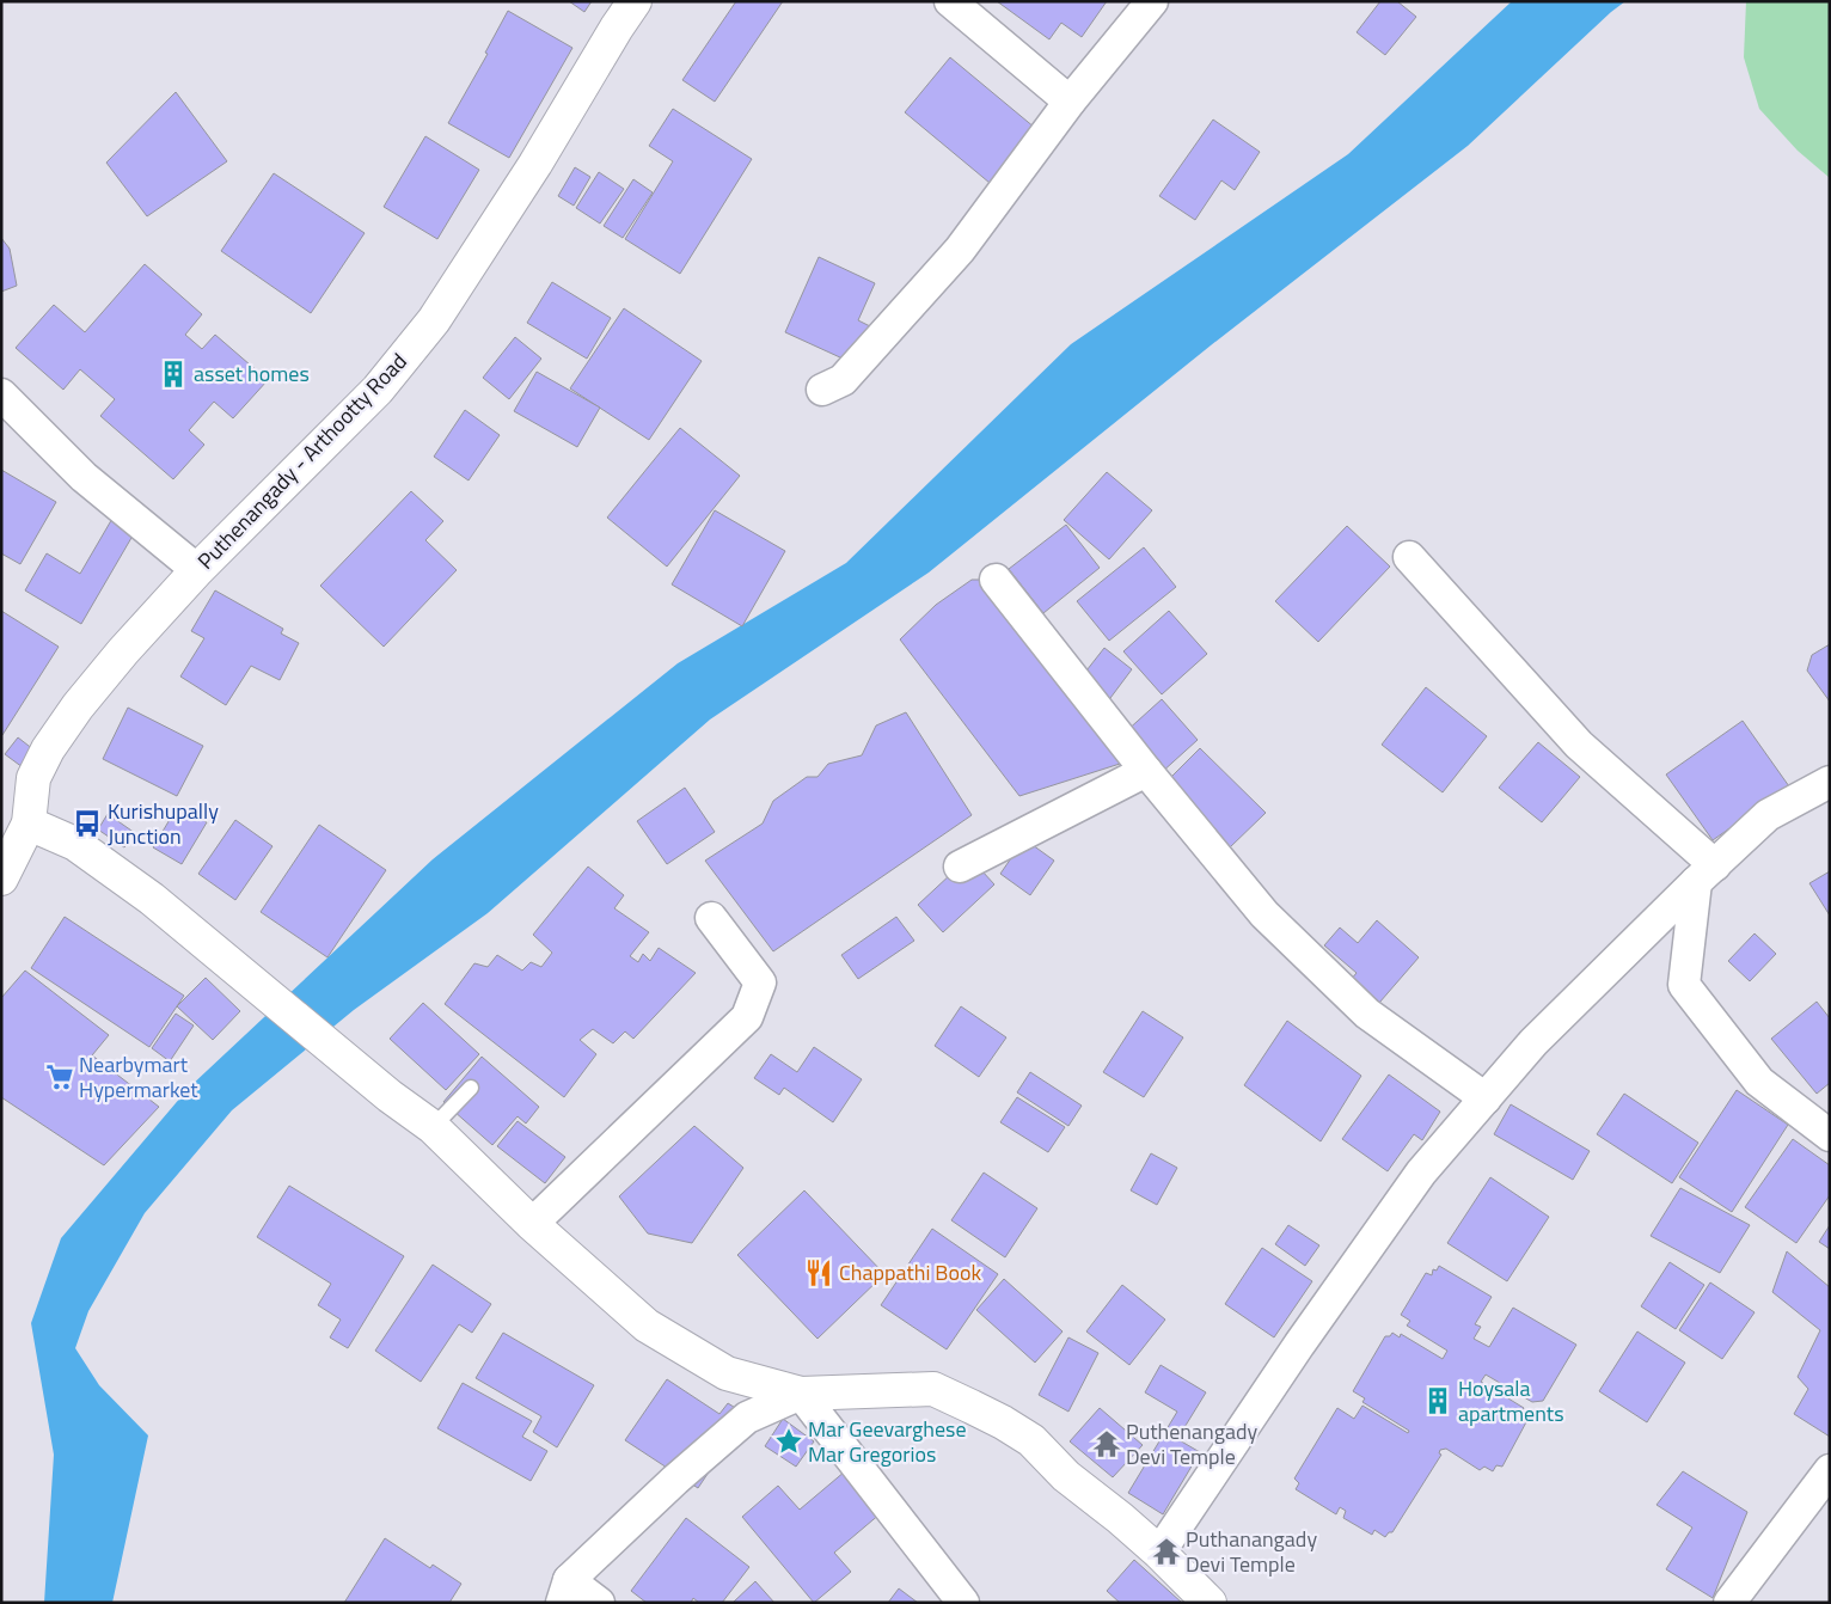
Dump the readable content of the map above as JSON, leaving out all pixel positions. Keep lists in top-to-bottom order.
{
  "streets": {
    "main road": ["Puthenangady - Arthootty Road"]
  },
  "places": {
    "building": ["asset homes", "Hoysala apartments"],
    "bus stop": ["Kurishupally Junction"],
    "supermarket": ["Nearbymart Hypermarket"],
    "restaurant": ["Chappathi Book"],
    "place": ["Mar Geevarghese Mar Gregorios"],
    "temple": ["Puthenangady Devi Temple", "Puthanangady Devi Temple"]
  }
}
